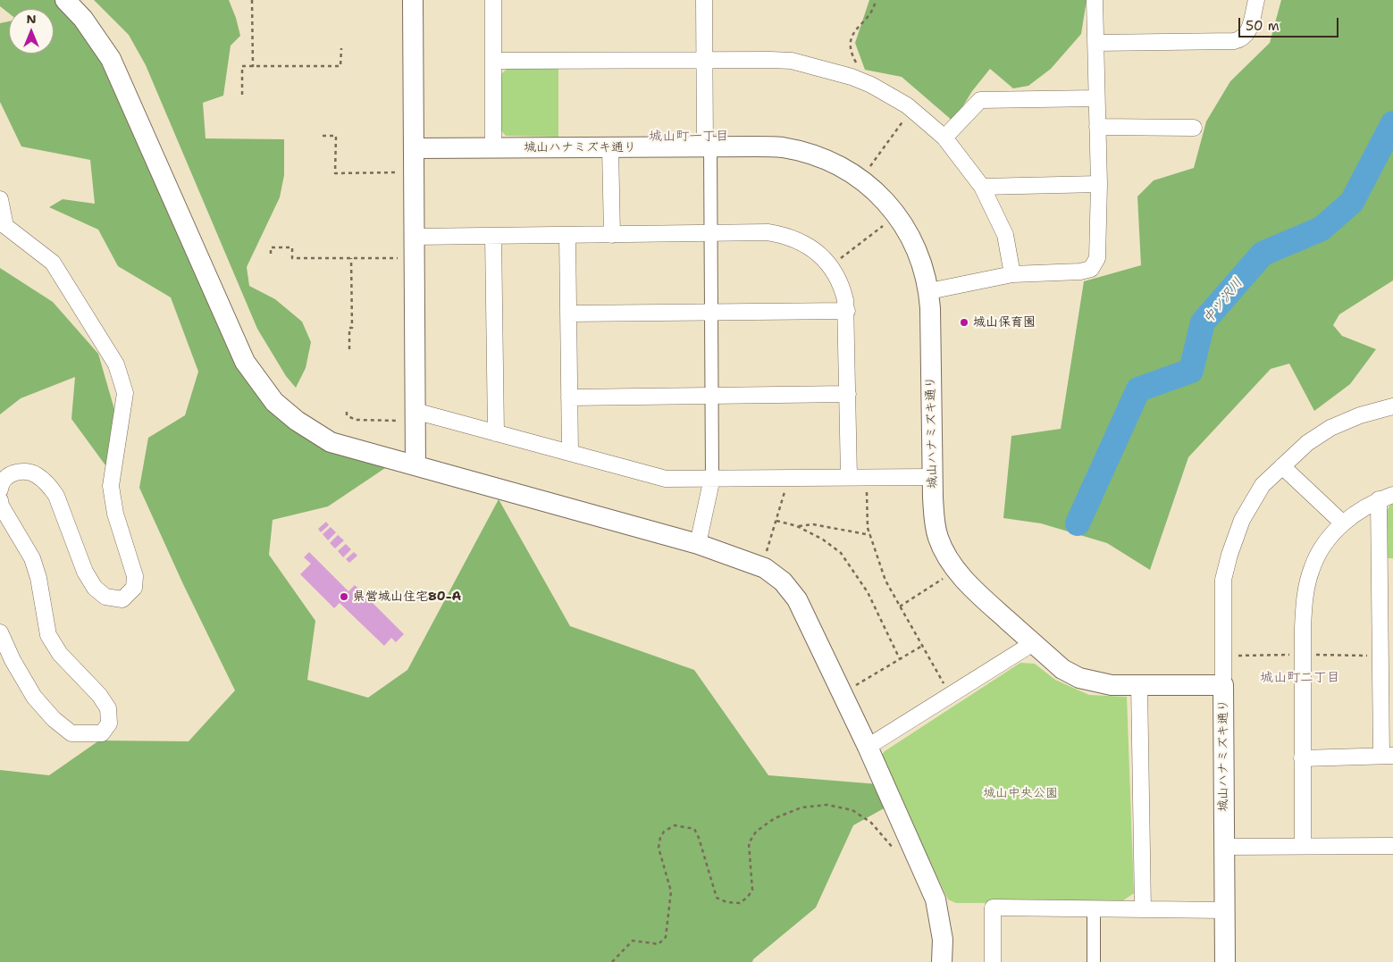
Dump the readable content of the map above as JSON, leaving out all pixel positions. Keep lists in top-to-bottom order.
{
  "streets": {
    "street": ["城山ハナミズキ通り"]
  },
  "districts": ["城山町一丁目", "城山町二丁目"],
  "water": ["中ツ沢川"],
  "parks": ["城山中央公園"],
  "places": ["城山保育園", "県営城山住宅80-A"],
  "scale_bar": "50 m",
  "north": "top"
}
